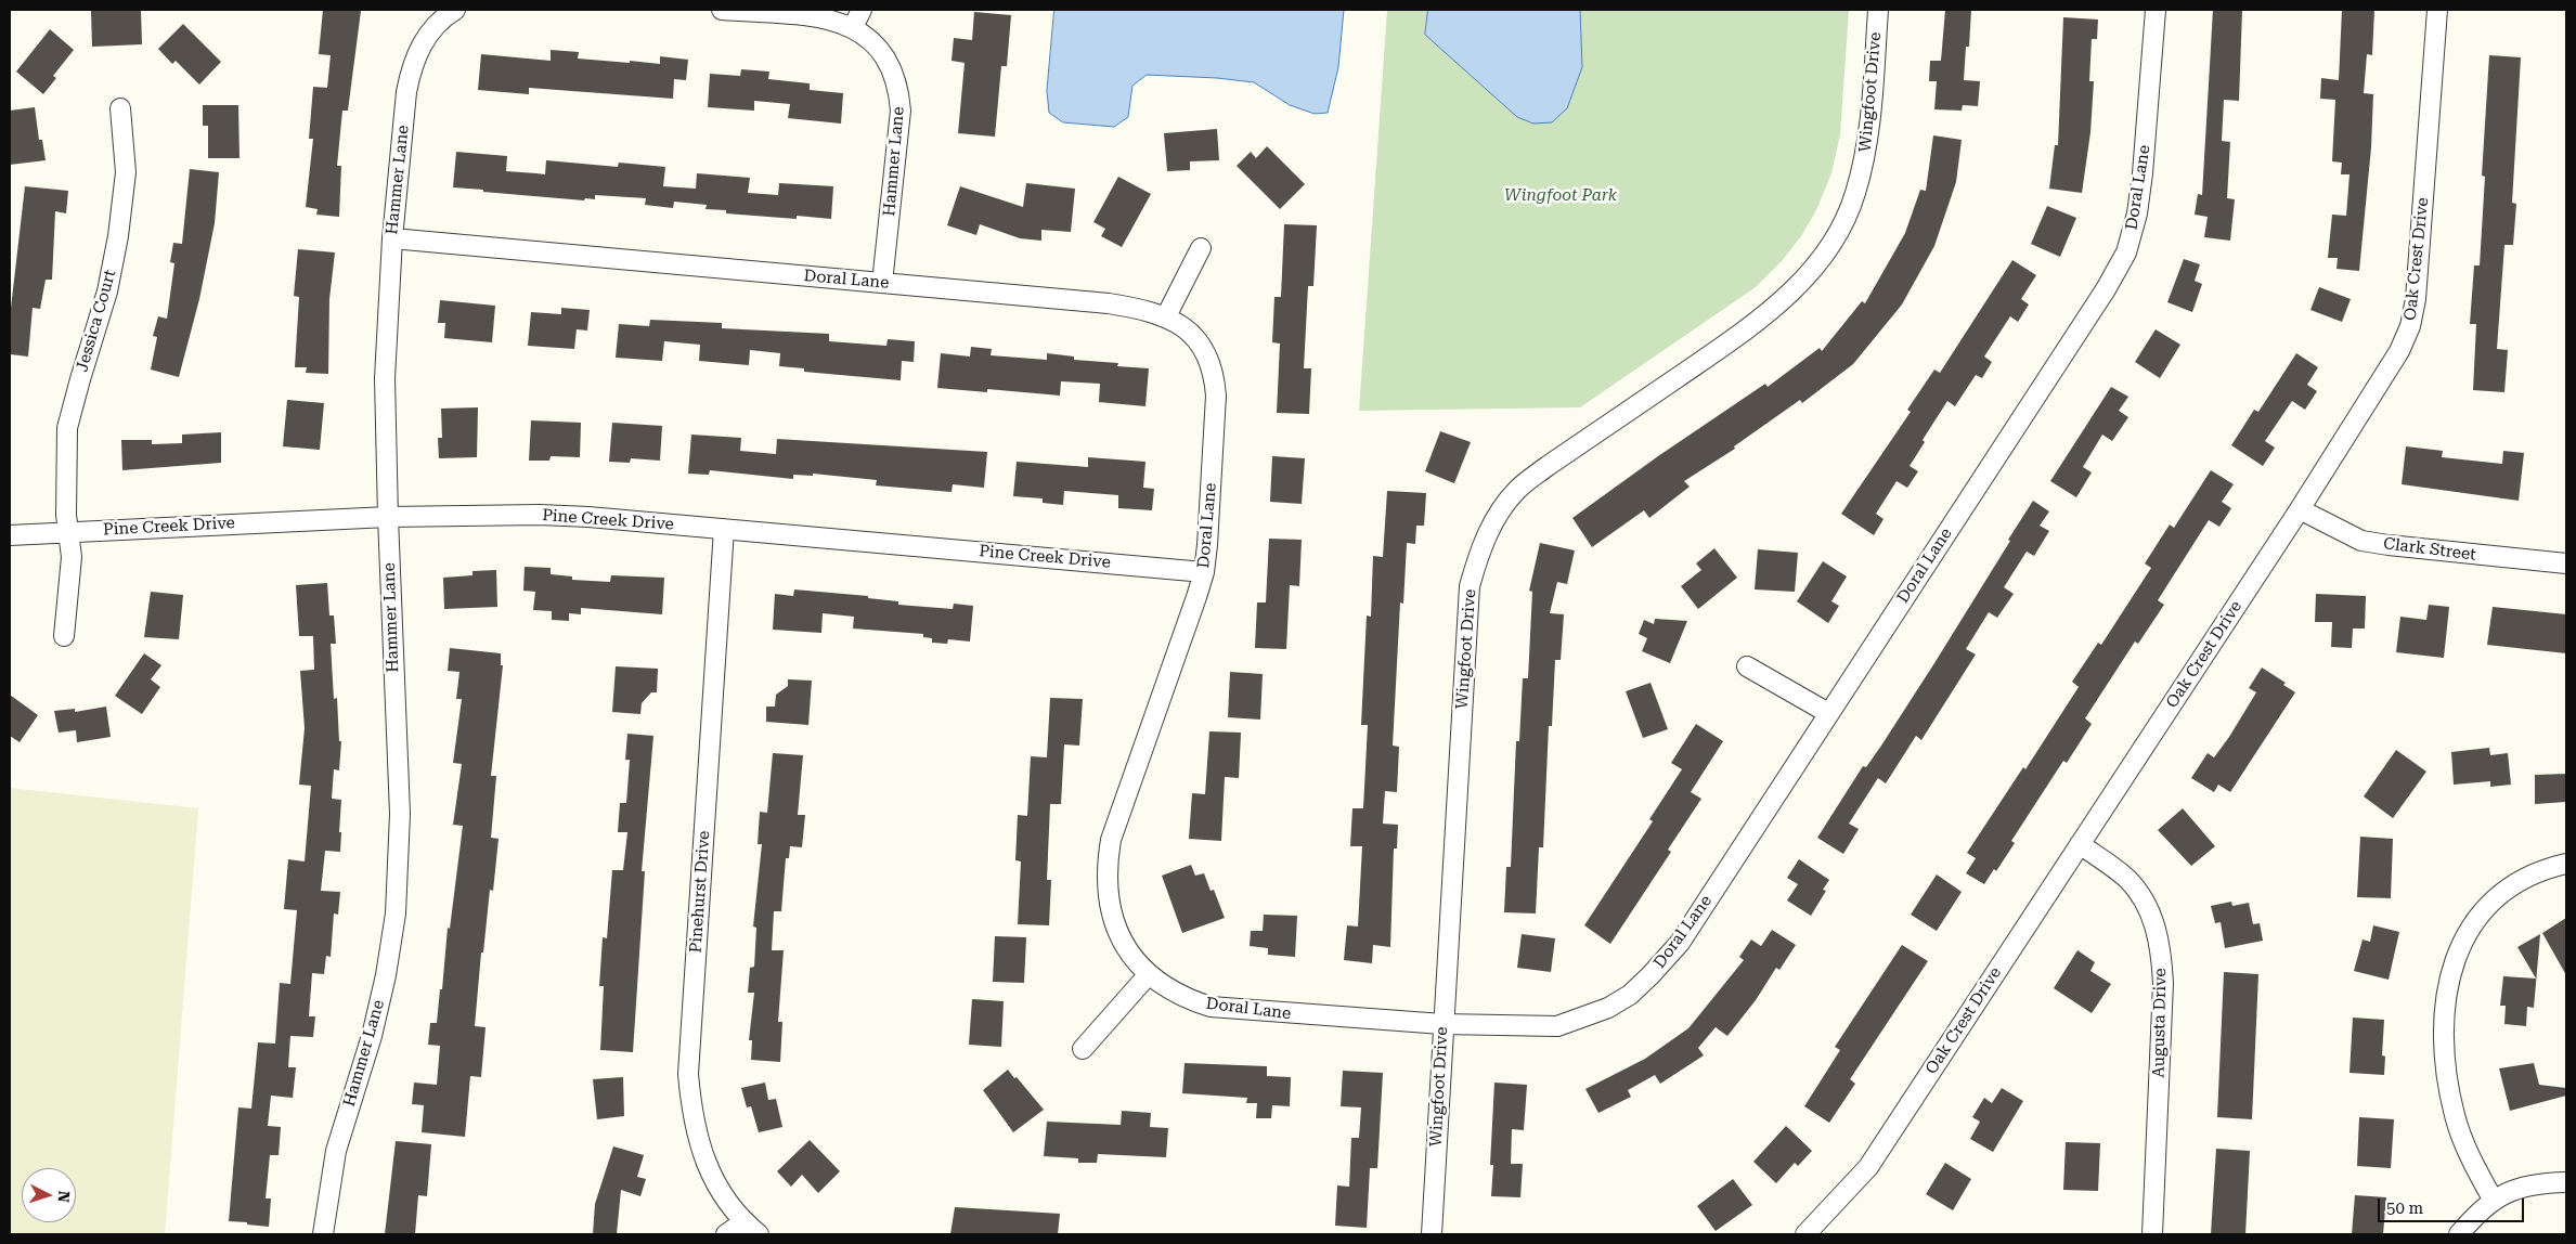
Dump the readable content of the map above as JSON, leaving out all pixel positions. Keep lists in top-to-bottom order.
{
  "streets": {
    "street": [
      "Wingfoot Drive",
      "Hammer Lane",
      "Doral Lane",
      "Oak Crest Drive",
      "Jessica Court",
      "Pine Creek Drive",
      "Clark Street",
      "Pinehurst Drive",
      "Augusta Drive"
    ]
  },
  "crossings": [
    ["Wingfoot Drive", "Doral Lane"],
    ["Hammer Lane", "Doral Lane"],
    ["Hammer Lane", "Pine Creek Drive"],
    ["Doral Lane", "Pine Creek Drive"],
    ["Oak Crest Drive", "Clark Street"],
    ["Oak Crest Drive", "Augusta Drive"],
    ["Jessica Court", "Pine Creek Drive"],
    ["Pine Creek Drive", "Pinehurst Drive"]
  ],
  "parks": ["Wingfoot Park"],
  "scale_bar": "50 m",
  "north": "right"
}
